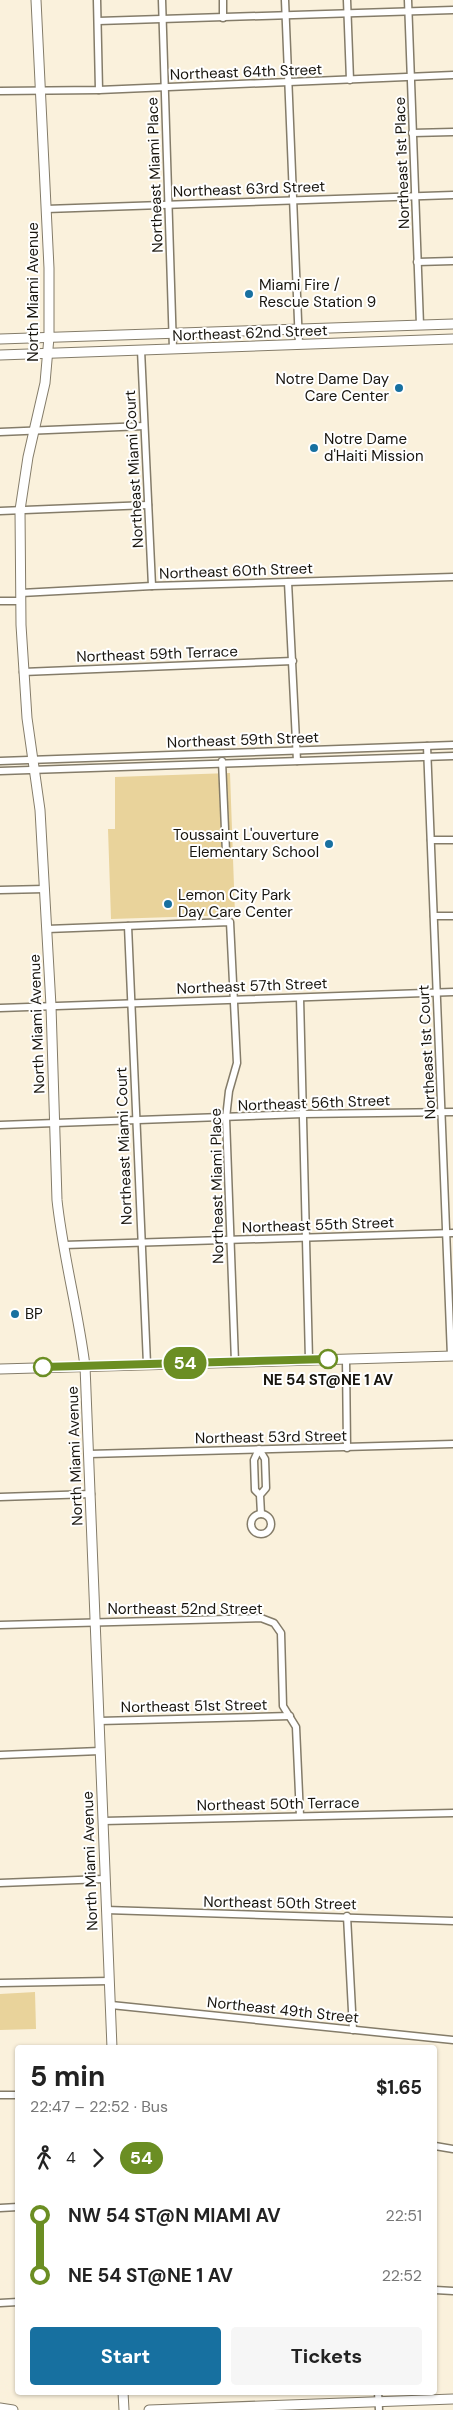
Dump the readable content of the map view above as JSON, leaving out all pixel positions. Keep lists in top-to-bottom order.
{
  "streets": {
    "main road": ["North Miami Avenue", "Northeast 62nd Street"],
    "street": [
      "Northeast 64th Street",
      "Northeast 1st Place",
      "Northeast Miami Place",
      "Northeast 63rd Street",
      "Northeast Miami Court",
      "Northeast 60th Street",
      "Northeast 59th Terrace",
      "Northeast 59th Street",
      "Northeast 57th Street",
      "Northeast 1st Court",
      "Northeast 56th Street",
      "Northeast 55th Street",
      "Northeast 53rd Street",
      "Northeast 52nd Street",
      "Northeast 51st Street",
      "Northeast 50th Terrace",
      "Northeast 50th Street",
      "Northeast 49th Street"
    ]
  },
  "crossings": [
    ["Northeast 64th Street", "Northeast 1st Place"],
    ["Northeast 64th Street", "Northeast Miami Place"],
    ["Northeast 64th Street", "North Miami Avenue"],
    ["Northeast 1st Place", "Northeast 63rd Street"],
    ["Northeast 1st Place", "Northeast 62nd Street"],
    ["Northeast Miami Place", "Northeast 63rd Street"],
    ["Northeast Miami Place", "Northeast 62nd Street"],
    ["Northeast Miami Place", "Northeast Miami Court"],
    ["Northeast Miami Place", "Northeast 57th Street"],
    ["Northeast Miami Place", "Northeast 56th Street"],
    ["Northeast Miami Place", "Northeast 55th Street"],
    ["Northeast 63rd Street", "North Miami Avenue"],
    ["North Miami Avenue", "Northeast 62nd Street"],
    ["North Miami Avenue", "Northeast 60th Street"],
    ["North Miami Avenue", "Northeast 59th Terrace"],
    ["North Miami Avenue", "Northeast 59th Street"],
    ["North Miami Avenue", "Northeast 57th Street"],
    ["North Miami Avenue", "Northeast 56th Street"],
    ["North Miami Avenue", "Northeast 55th Street"],
    ["North Miami Avenue", "Northeast 53rd Street"],
    ["North Miami Avenue", "Northeast 52nd Street"],
    ["North Miami Avenue", "Northeast 51st Street"],
    ["North Miami Avenue", "Northeast 50th Terrace"],
    ["North Miami Avenue", "Northeast 50th Street"],
    ["North Miami Avenue", "Northeast 49th Street"],
    ["Northeast 62nd Street", "Northeast Miami Court"],
    ["Northeast Miami Court", "Northeast 60th Street"],
    ["Northeast Miami Court", "Northeast 57th Street"],
    ["Northeast Miami Court", "Northeast 56th Street"],
    ["Northeast Miami Court", "Northeast 55th Street"],
    ["Northeast 59th Street", "Northeast 1st Court"],
    ["Northeast 57th Street", "Northeast 1st Court"],
    ["Northeast 1st Court", "Northeast 56th Street"],
    ["Northeast 1st Court", "Northeast 55th Street"],
    ["Northeast 52nd Street", "Northeast 51st Street"]
  ],
  "places": [
    "Miami Fire / Rescue Station 9",
    "Notre Dame Day Care Center",
    "Notre Dame d'Haiti Mission",
    "Toussaint L'ouverture Elementary School",
    "Lemon City Park Day Care Center",
    "BP",
    "NE 54 ST@NE 1 AV"
  ],
  "lines": ["bus line 54"],
  "page": {
    "on_map": "54",
    "heading": ["5 min", "22:47 – 22:52 · Bus", "$1.65"],
    "legs": ["4", "54"],
    "list": [
      {
        "name": "NW 54 ST@N MIAMI AV",
        "value": "22:51"
      },
      {
        "name": "NE 54 ST@NE 1 AV",
        "value": "22:52"
      }
    ],
    "buttons": ["Start", "Tickets"]
  }
}
